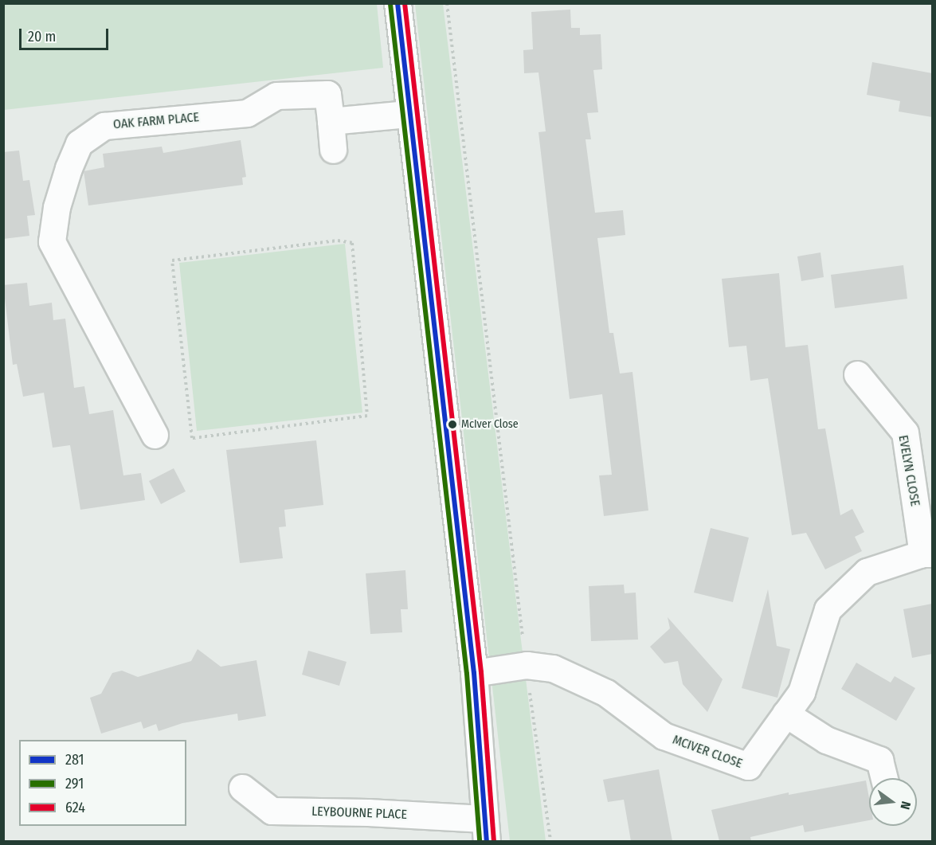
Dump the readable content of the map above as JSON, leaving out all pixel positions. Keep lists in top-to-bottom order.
{
  "streets": {
    "street": [
      "OAK FARM PLACE",
      "EVELYN CLOSE",
      "MCIVER CLOSE",
      "LEYBOURNE PLACE"
    ]
  },
  "crossings": [
    ["EVELYN CLOSE", "MCIVER CLOSE"]
  ],
  "places": ["McIver Close"],
  "lines": ["transit line 281", "transit line 624", "transit line 291"],
  "legend": ["281", "291", "624"],
  "scale_bar": "20 m",
  "north": "right"
}
